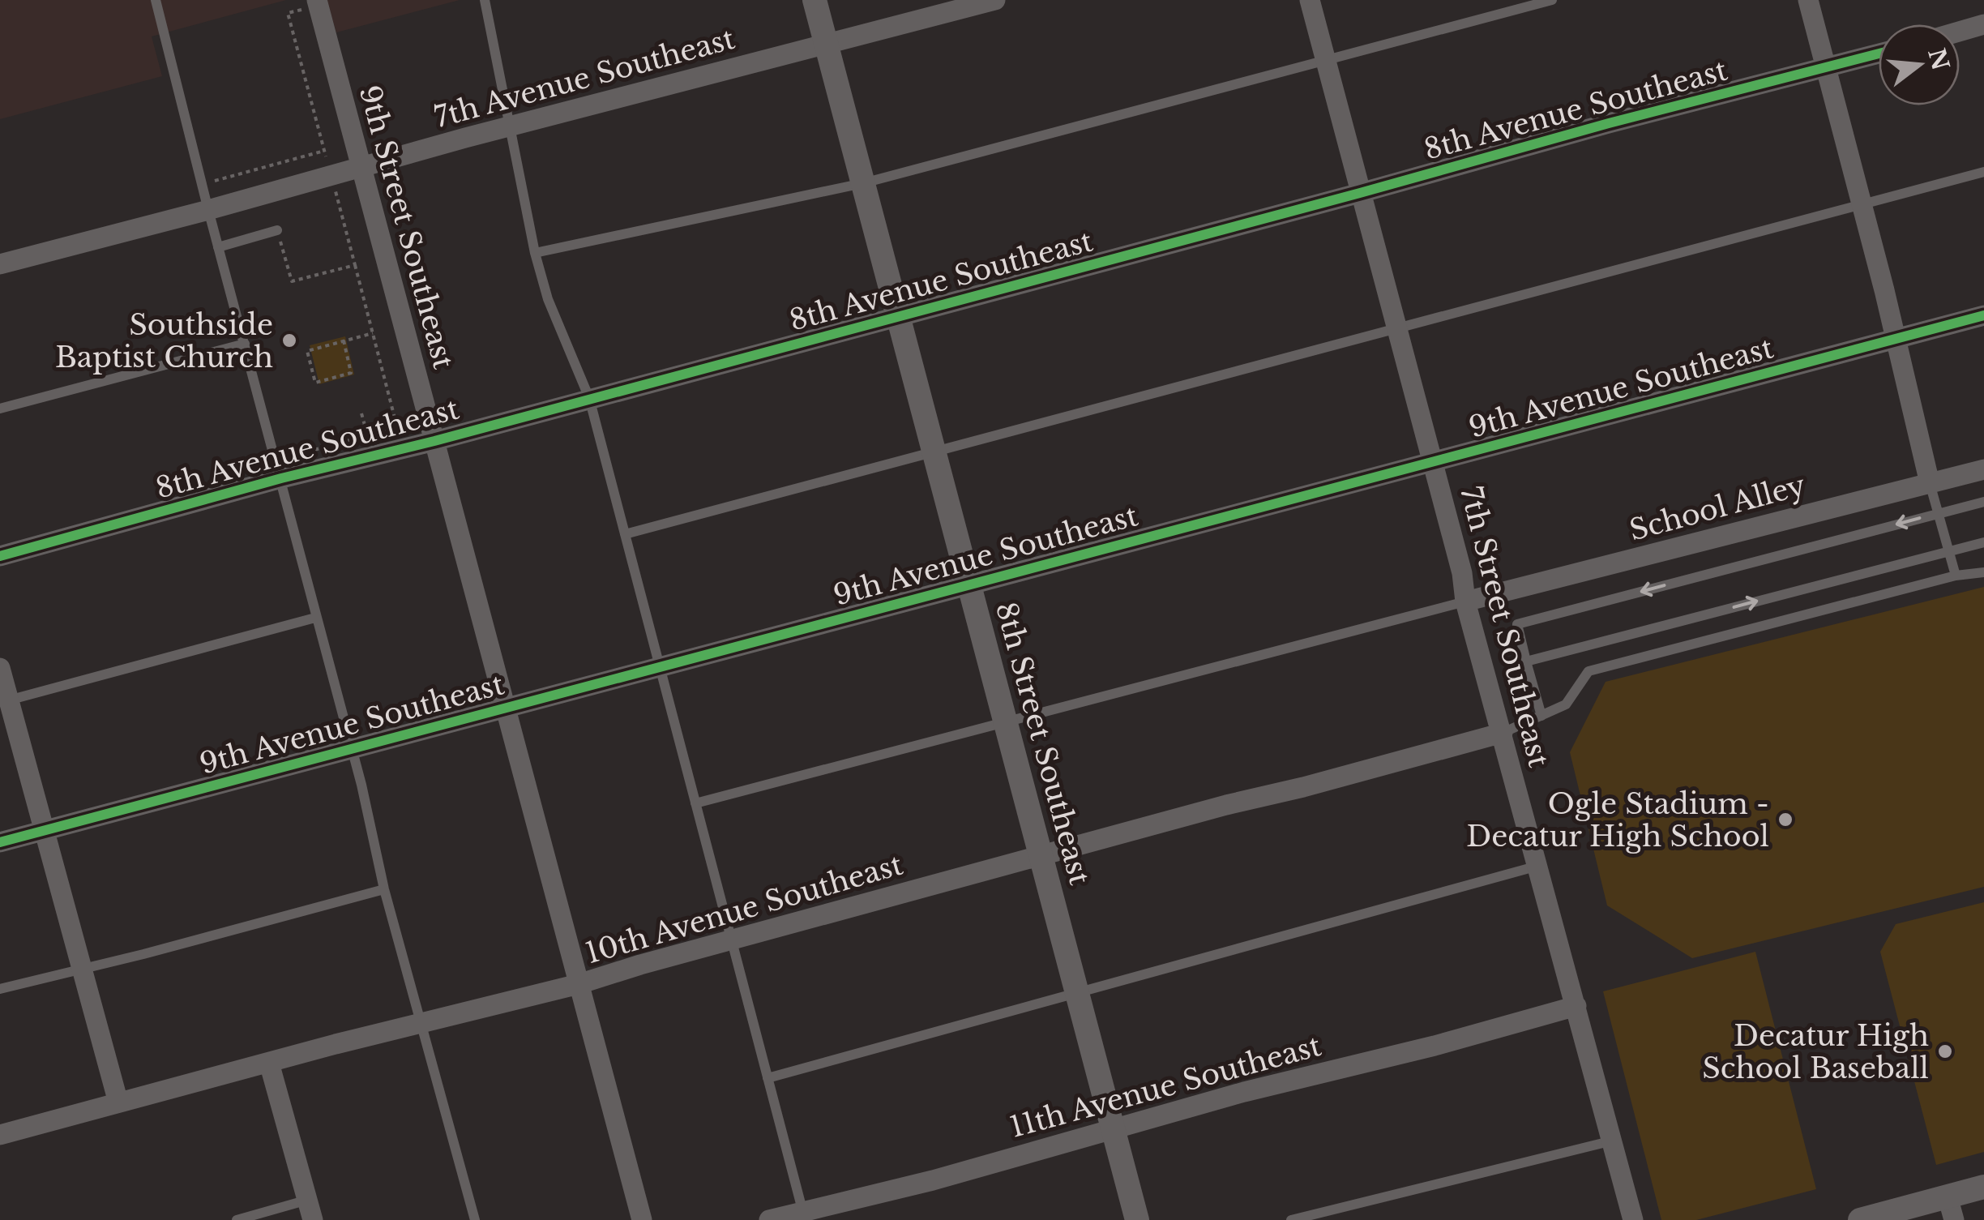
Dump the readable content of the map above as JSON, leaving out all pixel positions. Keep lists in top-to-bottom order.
{
  "streets": {
    "street": [
      "7th Avenue Southeast",
      "8th Avenue Southeast",
      "9th Street Southeast",
      "9th Avenue Southeast",
      "School Alley",
      "7th Street Southeast",
      "8th Street Southeast",
      "10th Avenue Southeast",
      "11th Avenue Southeast"
    ]
  },
  "crossings": [
    ["7th Avenue Southeast", "9th Street Southeast"],
    ["7th Avenue Southeast", "8th Street Southeast"],
    ["8th Avenue Southeast", "9th Street Southeast"],
    ["8th Avenue Southeast", "7th Street Southeast"],
    ["8th Avenue Southeast", "8th Street Southeast"],
    ["9th Street Southeast", "9th Avenue Southeast"],
    ["9th Street Southeast", "10th Avenue Southeast"],
    ["9th Avenue Southeast", "7th Street Southeast"],
    ["9th Avenue Southeast", "8th Street Southeast"],
    ["School Alley", "7th Street Southeast"],
    ["7th Street Southeast", "10th Avenue Southeast"],
    ["7th Street Southeast", "11th Avenue Southeast"],
    ["8th Street Southeast", "10th Avenue Southeast"],
    ["8th Street Southeast", "11th Avenue Southeast"]
  ],
  "places": ["Southside Baptist Church", "Ogle Stadium - Decatur High School", "Decatur High School Baseball"],
  "north": "right"
}
